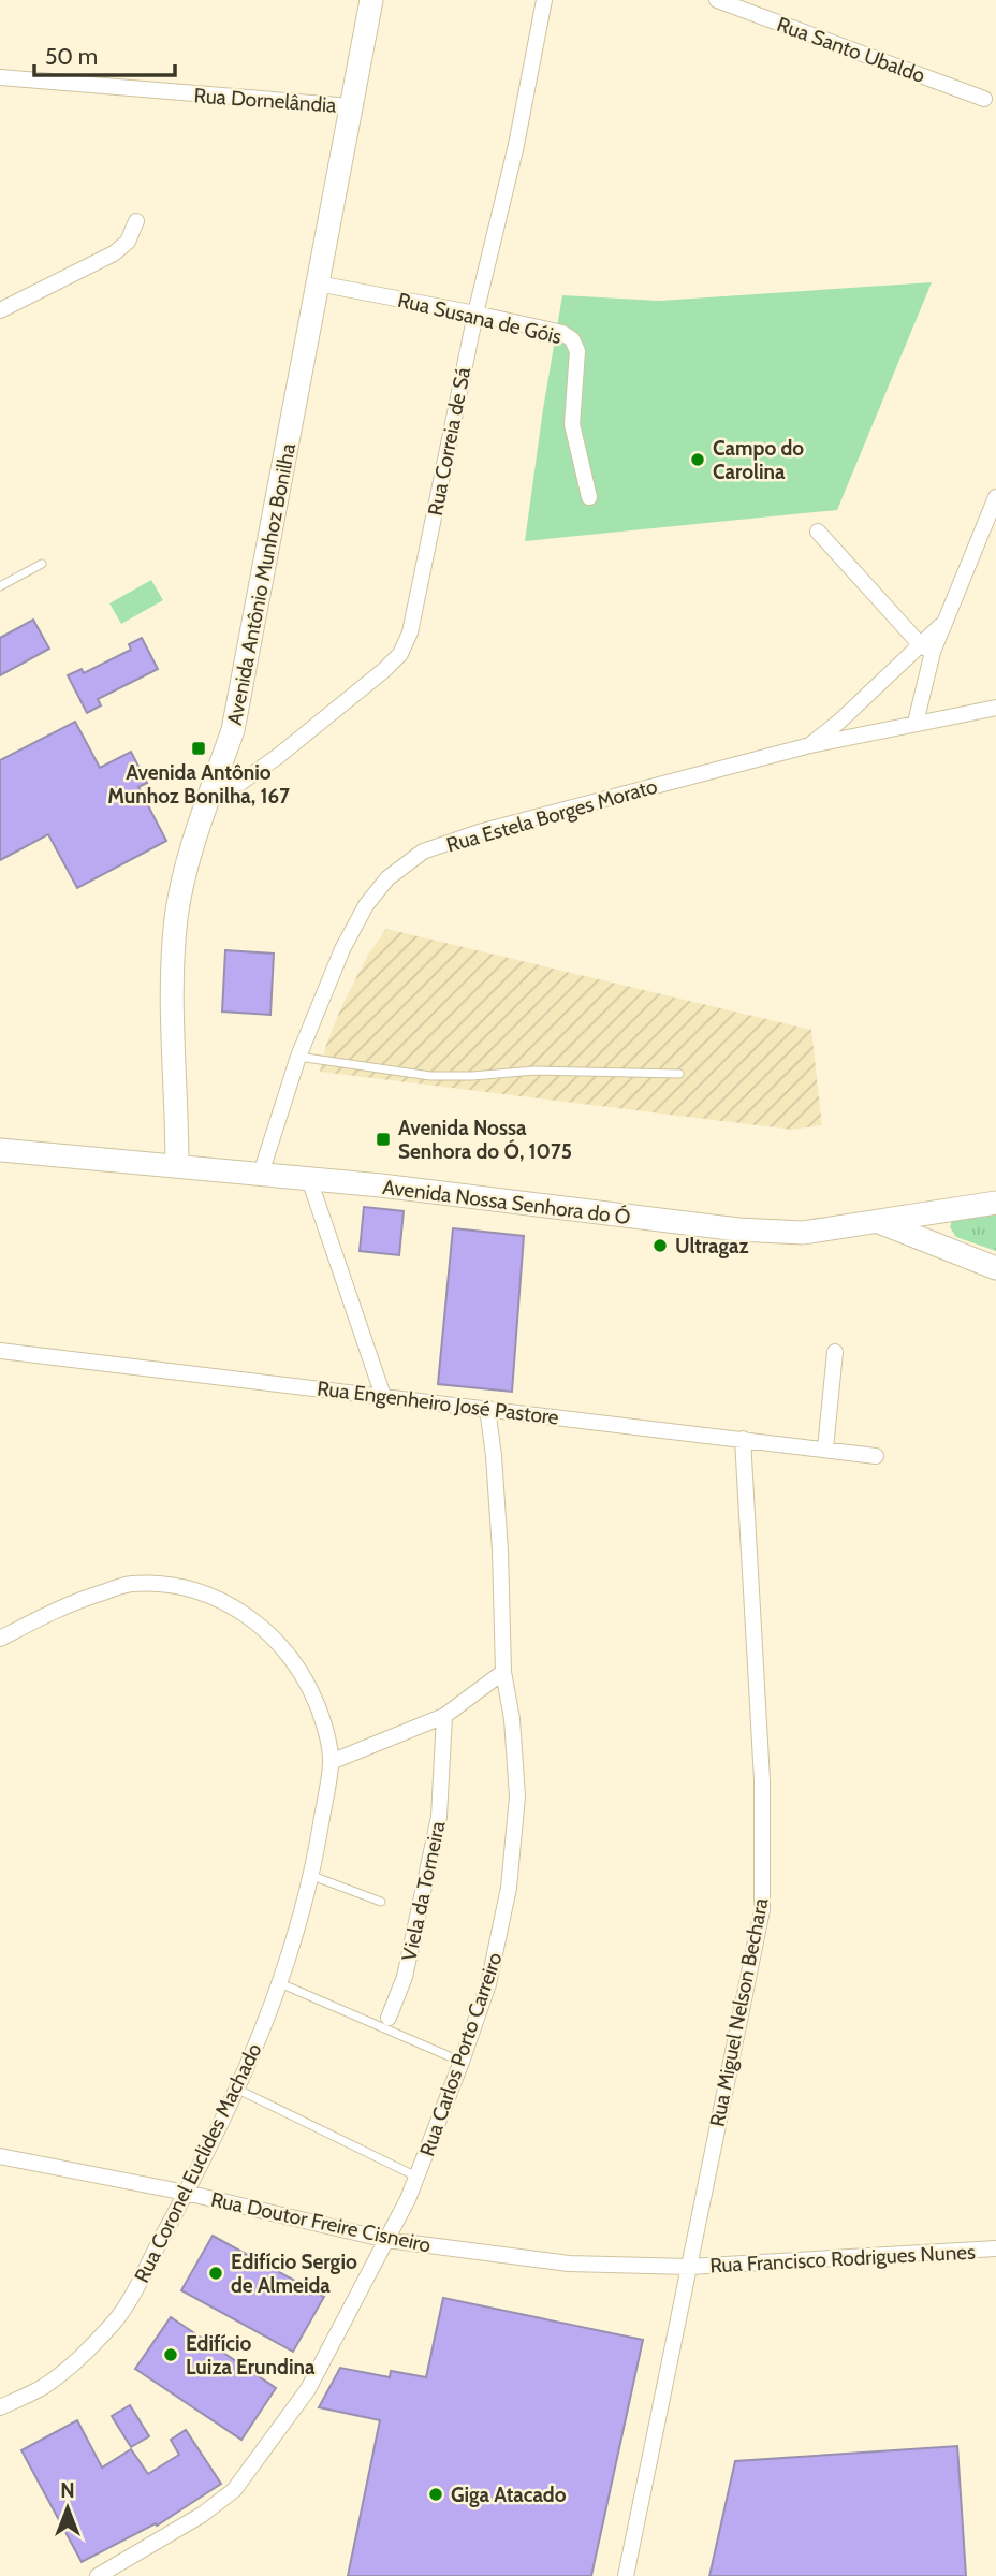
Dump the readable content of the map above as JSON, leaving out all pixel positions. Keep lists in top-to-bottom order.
{
  "streets": {
    "street": [
      "Rua Santo Ubaldo",
      "Rua Dornelândia",
      "Rua Susana de Góis",
      "Rua Correia de Sá",
      "Avenida Antônio Munhoz Bonilha",
      "Rua Estela Borges Morato",
      "Avenida Nossa Senhora do Ó",
      "Rua Engenheiro José Pastore",
      "Viela da Torneira",
      "Rua Miguel Nelson Bechara",
      "Rua Carlos Porto Carreiro",
      "Rua Coronel Euclides Machado",
      "Rua Doutor Freire Cisneiro",
      "Rua Francisco Rodrigues Nunes"
    ]
  },
  "crossings": [
    ["Rua Dornelândia", "Avenida Antônio Munhoz Bonilha"],
    ["Rua Susana de Góis", "Rua Correia de Sá"],
    ["Rua Susana de Góis", "Avenida Antônio Munhoz Bonilha"],
    ["Rua Correia de Sá", "Avenida Antônio Munhoz Bonilha"],
    ["Avenida Antônio Munhoz Bonilha", "Avenida Nossa Senhora do Ó"],
    ["Rua Estela Borges Morato", "Avenida Nossa Senhora do Ó"],
    ["Rua Engenheiro José Pastore", "Rua Miguel Nelson Bechara"],
    ["Rua Engenheiro José Pastore", "Rua Carlos Porto Carreiro"],
    ["Rua Miguel Nelson Bechara", "Rua Doutor Freire Cisneiro"],
    ["Rua Miguel Nelson Bechara", "Rua Francisco Rodrigues Nunes"],
    ["Rua Carlos Porto Carreiro", "Rua Doutor Freire Cisneiro"],
    ["Rua Coronel Euclides Machado", "Rua Doutor Freire Cisneiro"],
    ["Rua Doutor Freire Cisneiro", "Rua Francisco Rodrigues Nunes"]
  ],
  "places": {
    "other": [
      "Campo do Carolina",
      "Ultragaz",
      "Edifício Sergio de Almeida",
      "Edifício Luiza Erundina",
      "Giga Atacado"
    ],
    "transit": ["Avenida Antônio Munhoz Bonilha, 167", "Avenida Nossa Senhora do Ó, 1075"]
  },
  "scale_bar": "50 m",
  "north": "top"
}
